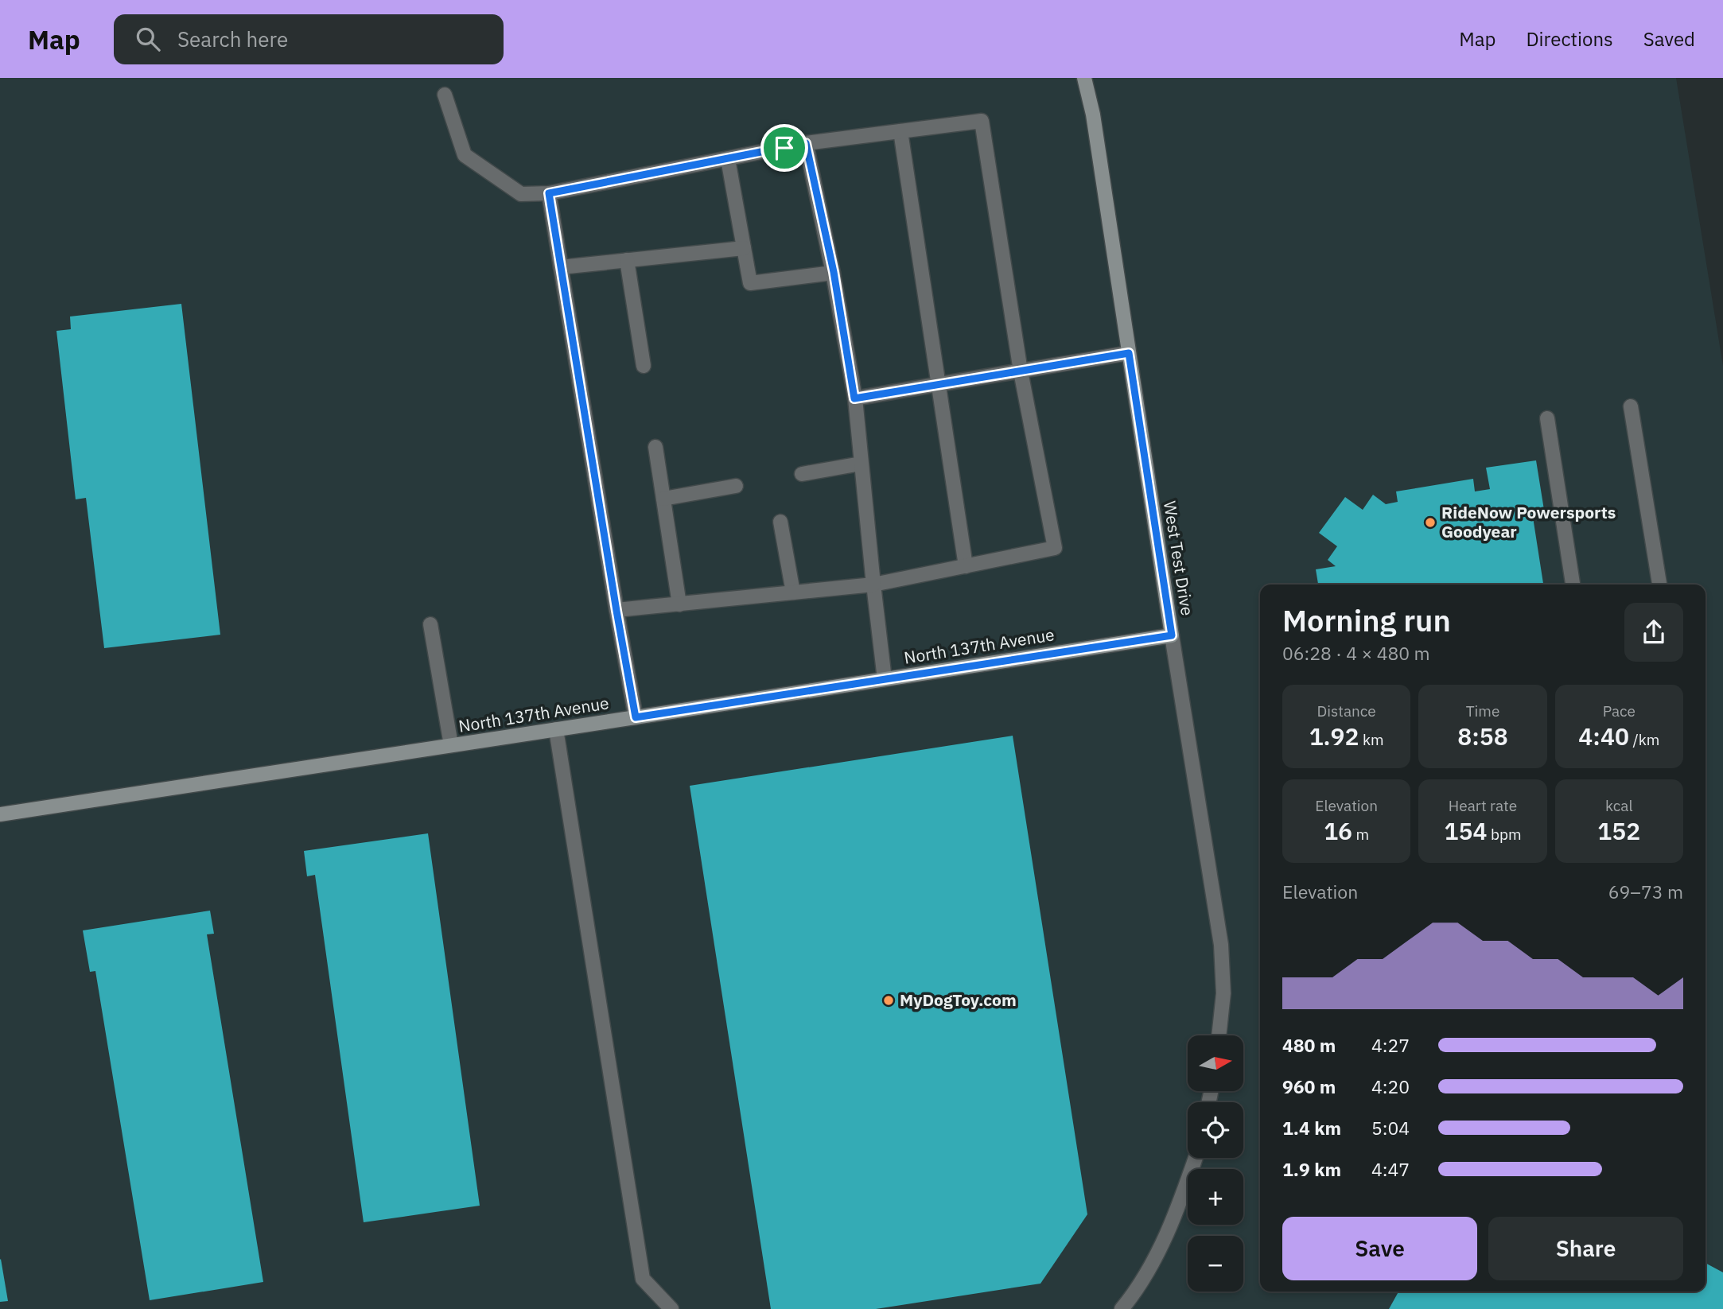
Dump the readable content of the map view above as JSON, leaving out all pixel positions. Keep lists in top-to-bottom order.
{
  "streets": {
    "street": ["West Test Drive", "North 137th Avenue"]
  },
  "crossings": [
    ["West Test Drive", "North 137th Avenue"]
  ],
  "places": ["RideNow Powersports Goodyear", "MyDogToy.com"],
  "north": "right",
  "page": {
    "header": "Map",
    "search": "Search here",
    "nav": ["Map", "Directions", "Saved"],
    "heading": ["Morning run", "06:28 · 4 × 480 m"],
    "stats": [
      ["Distance", "1.92 km"],
      ["Time", "8:58"],
      ["Pace", "4:40 /km"],
      ["Elevation", "16 m"],
      ["Heart rate", "154 bpm"],
      ["kcal", "152"]
    ],
    "chart": ["Elevation", "69–73 m"],
    "list": [
      {
        "name": "480 m",
        "note": "4:27"
      },
      {
        "name": "960 m",
        "note": "4:20"
      },
      {
        "name": "1.4 km",
        "note": "5:04"
      },
      {
        "name": "1.9 km",
        "note": "4:47"
      }
    ],
    "map_buttons": ["+", "−"],
    "buttons": ["Save", "Share"]
  }
}
